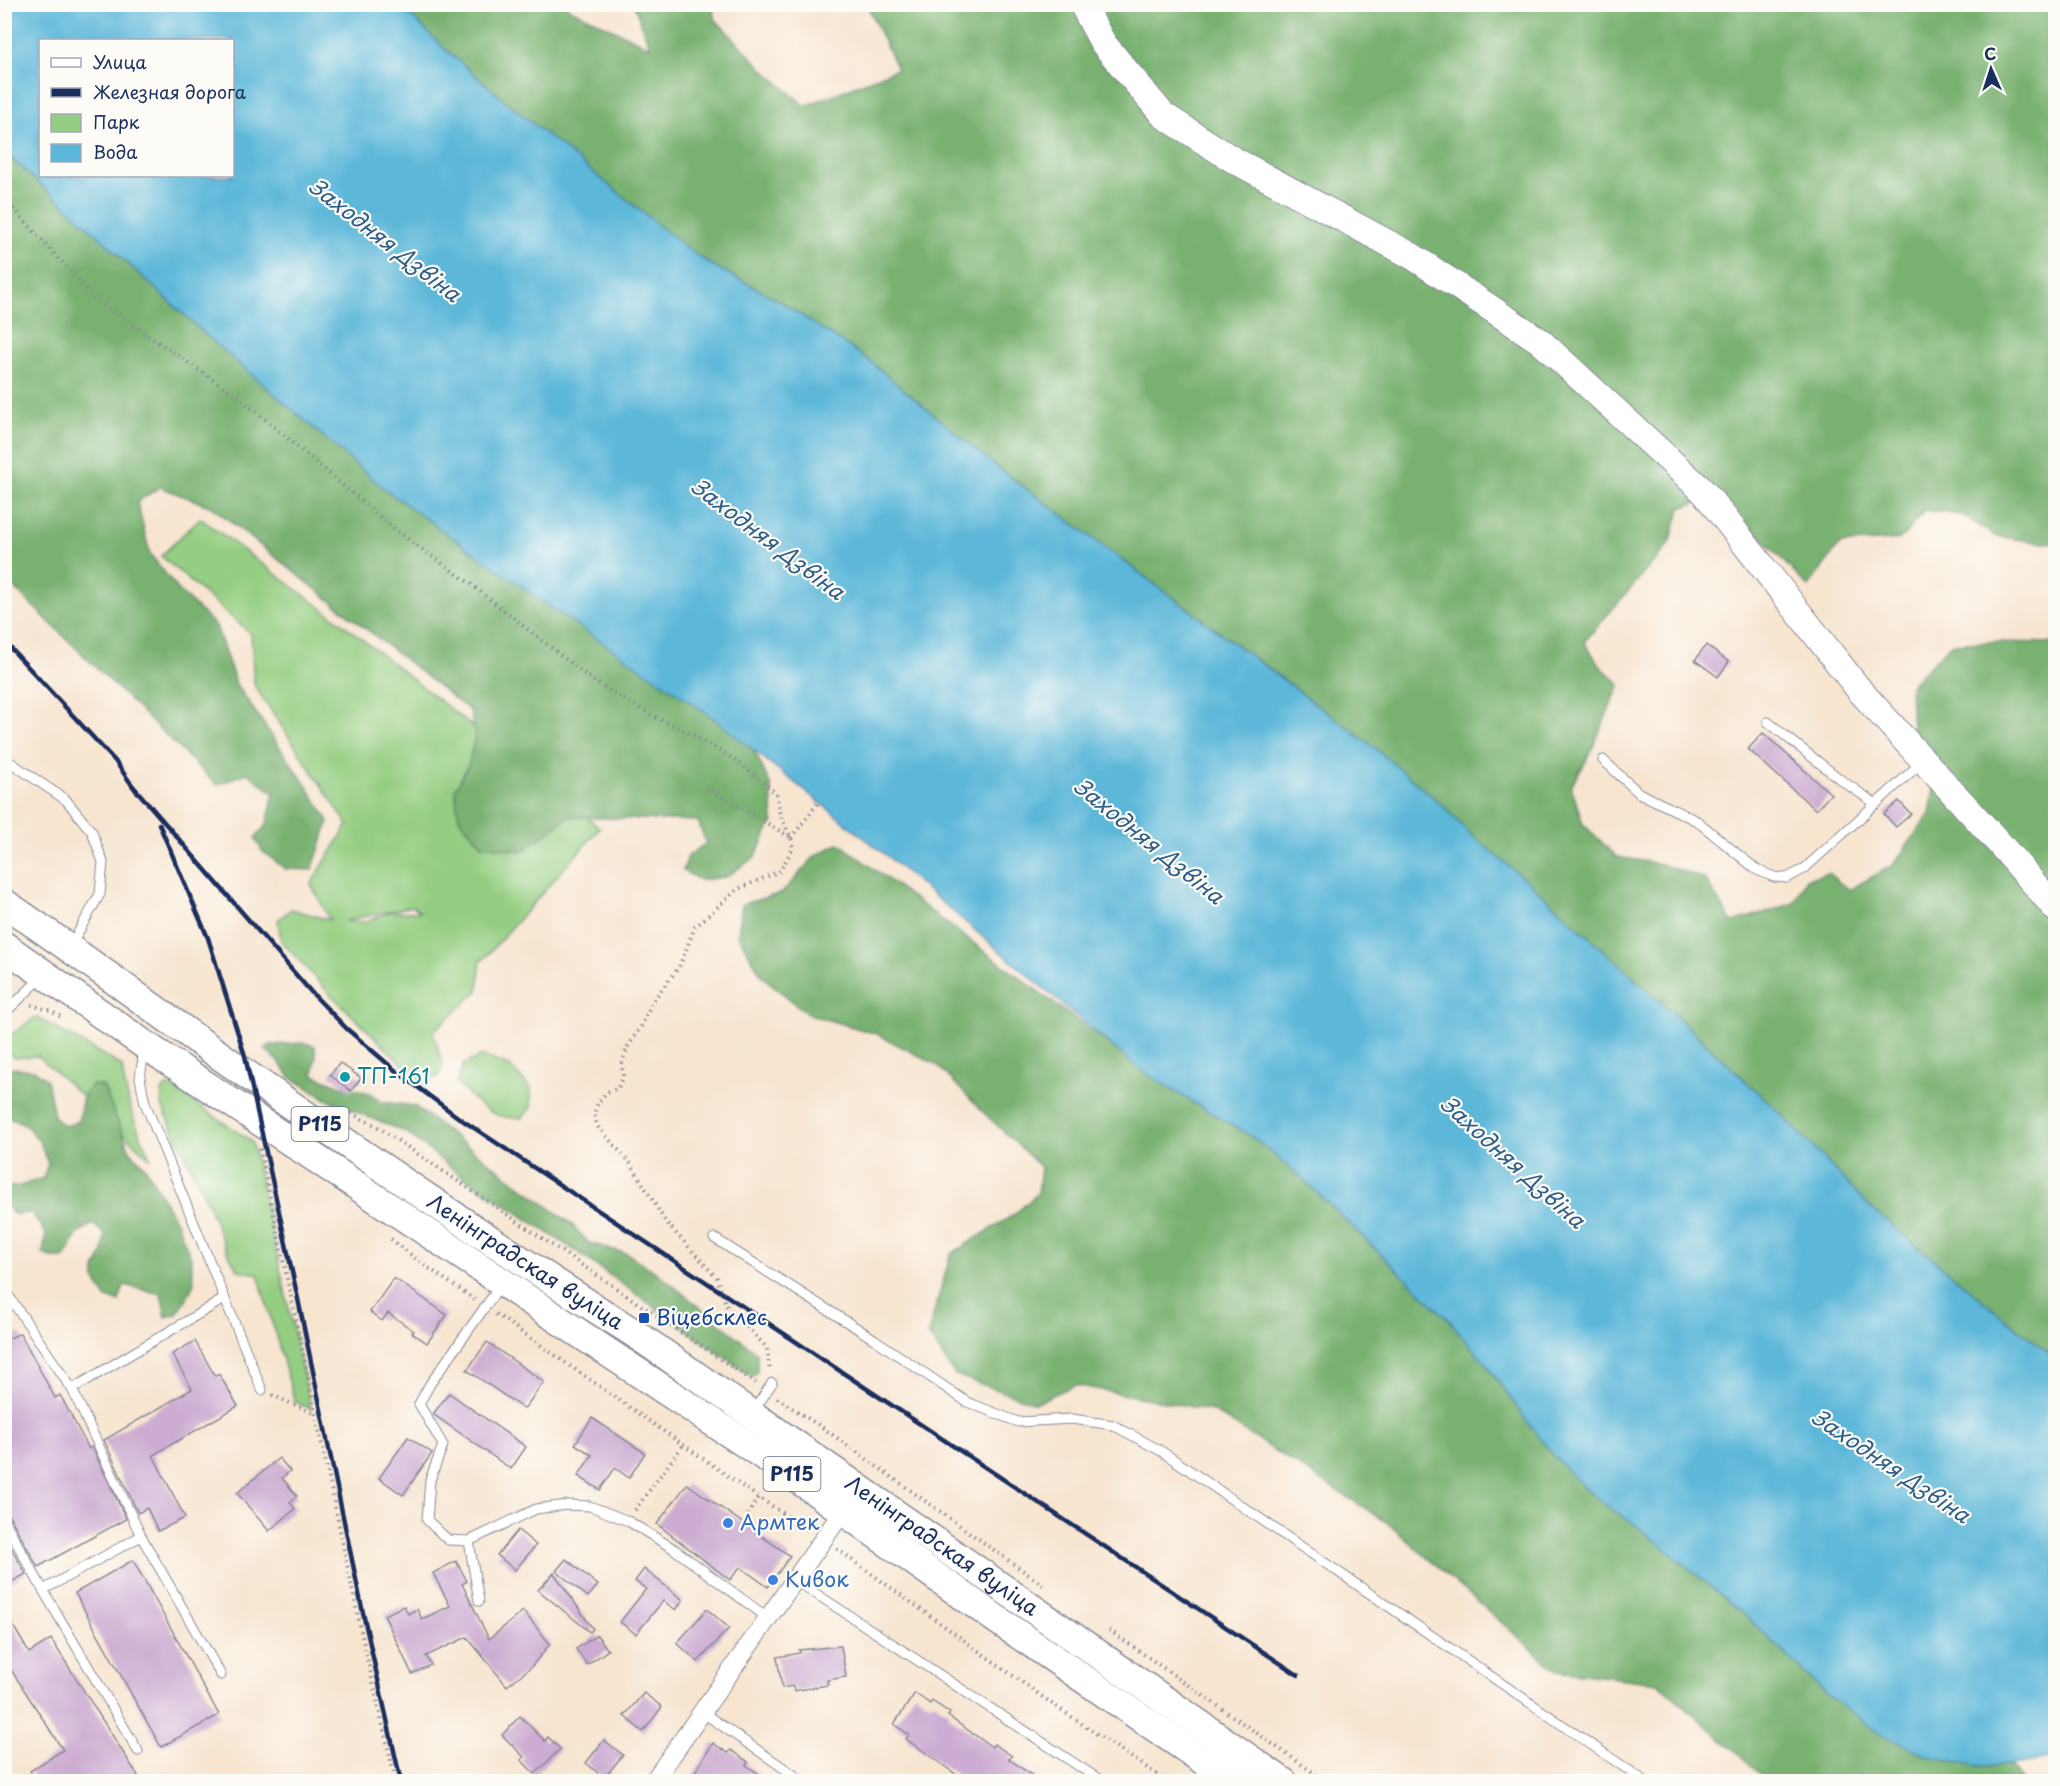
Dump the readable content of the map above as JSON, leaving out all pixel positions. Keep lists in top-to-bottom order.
{
  "streets": {
    "main road": ["Р115", "Ленінградская вуліца"]
  },
  "water": ["Заходняя Дзвіна"],
  "places": {
    "other": ["ТП-161", "Армтек", "Кивок"],
    "transit": ["Віцебсклес"]
  },
  "legend": [
    "Улица",
    "Железная дорога",
    "Парк",
    "Вода"
  ],
  "north": "top"
}
